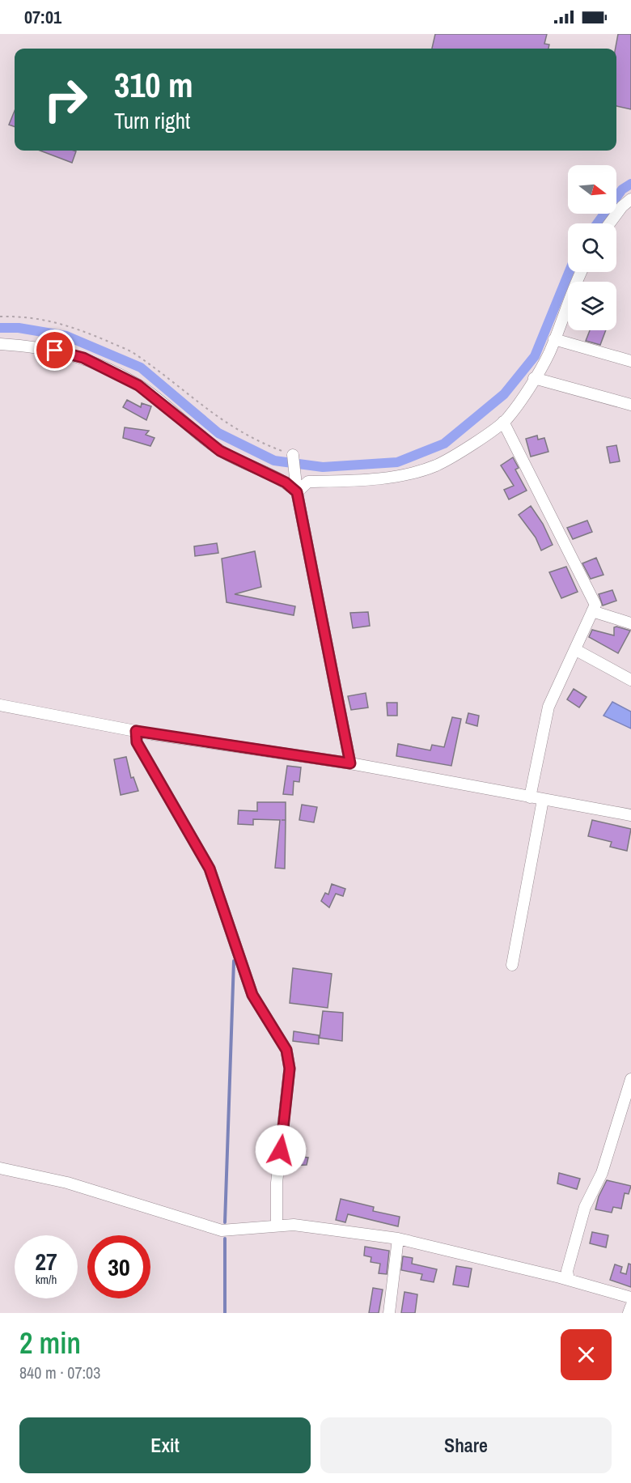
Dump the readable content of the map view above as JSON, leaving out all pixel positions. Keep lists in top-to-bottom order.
{
  "north": "right",
  "page": {
    "status": "07:01",
    "turn": ["310 m", "Turn right"],
    "speed": "27 km/h",
    "limit": "30",
    "heading": ["2 min", "840 m · 07:03"],
    "buttons": ["Exit", "Share"]
  }
}
